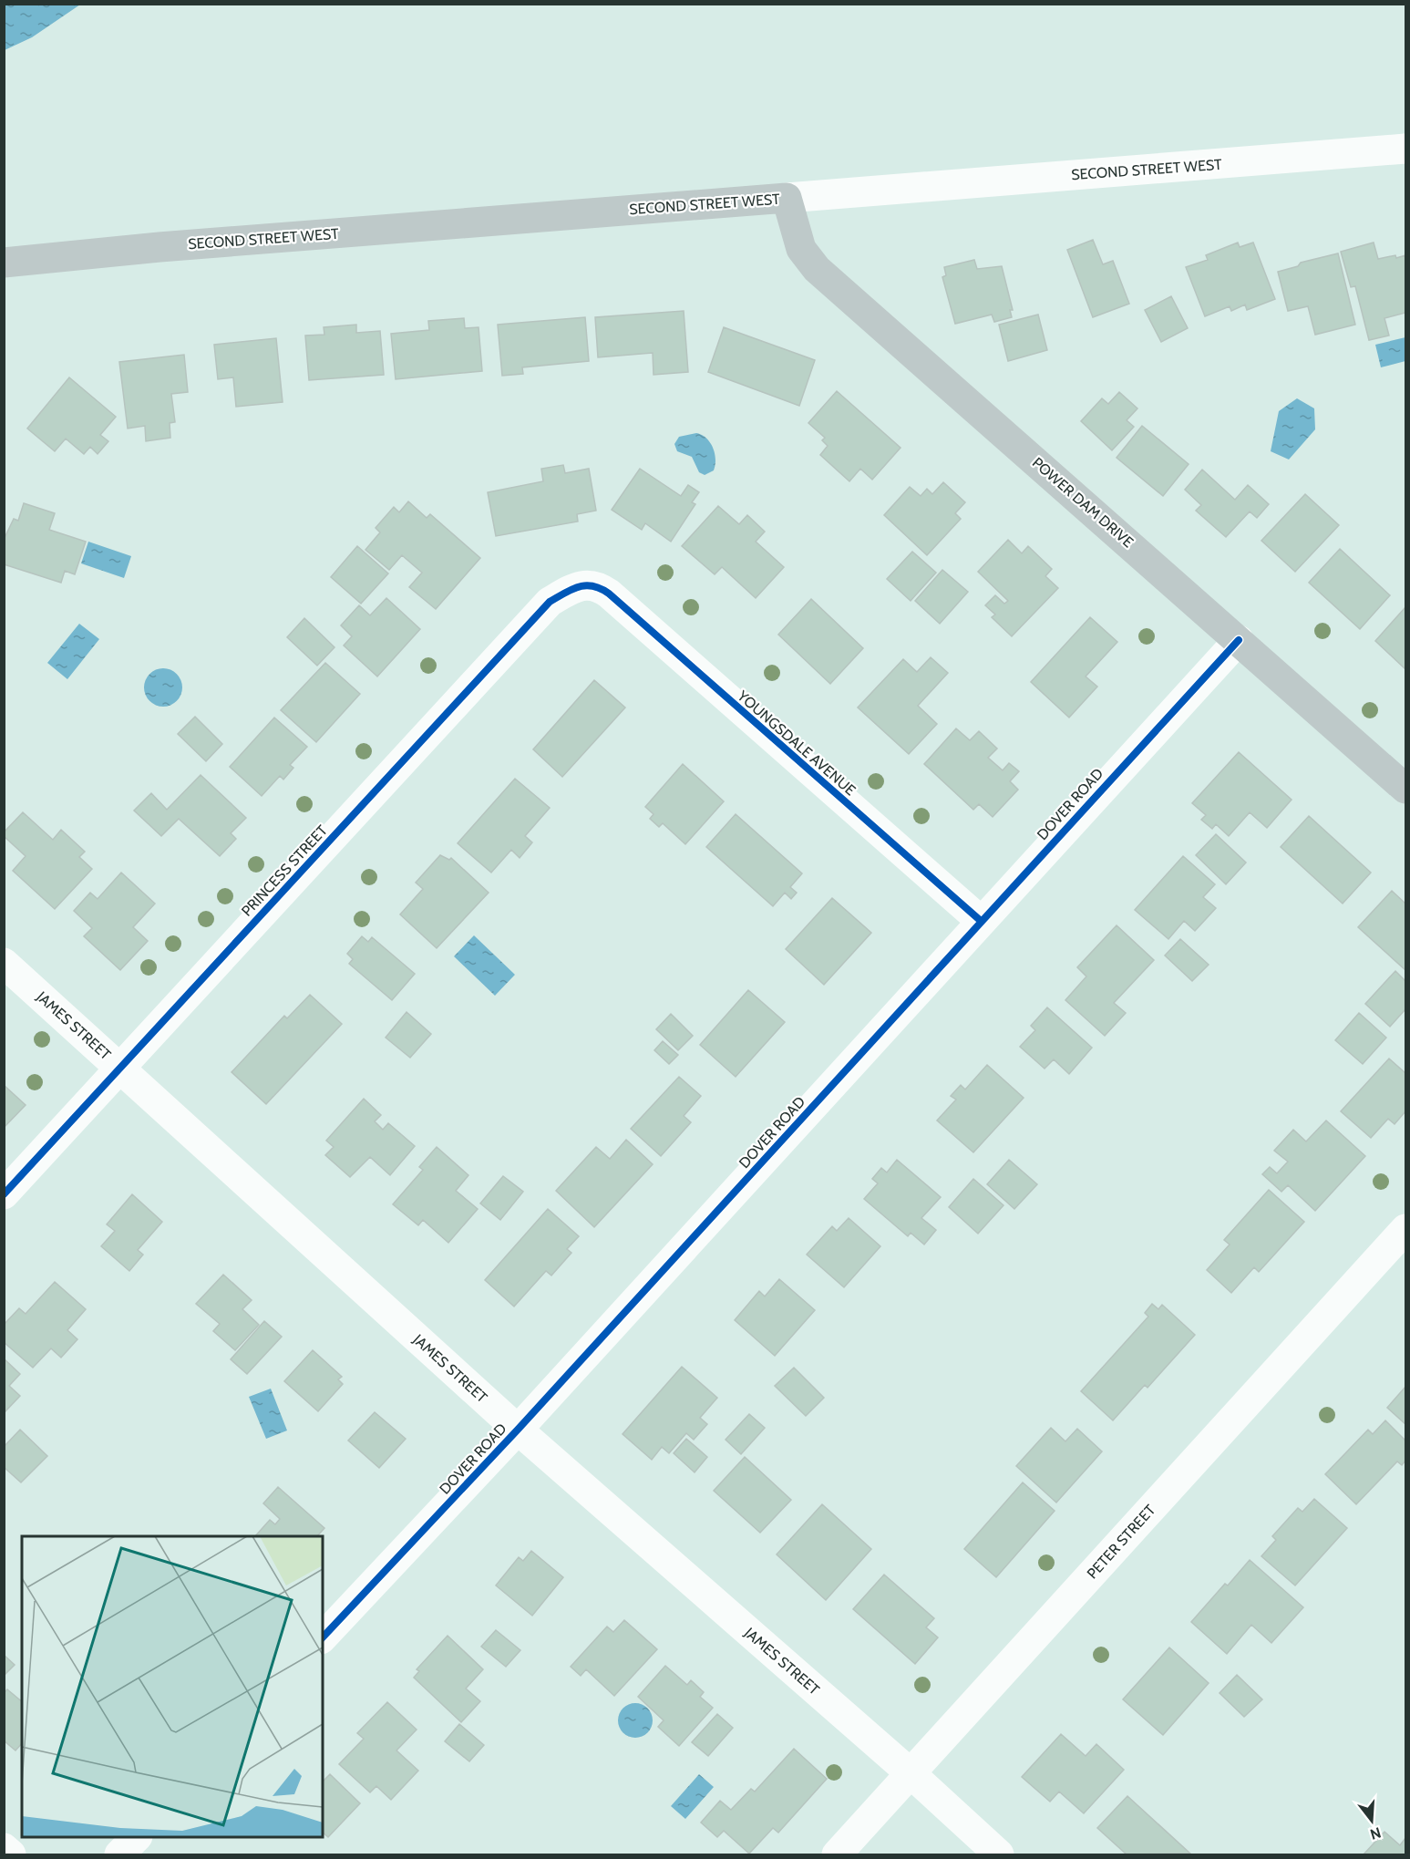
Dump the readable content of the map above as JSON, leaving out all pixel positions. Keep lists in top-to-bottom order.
{
  "streets": {
    "main road": ["SECOND STREET WEST", "POWER DAM DRIVE"],
    "street": [
      "YOUNGSDALE AVENUE",
      "DOVER ROAD",
      "PRINCESS STREET",
      "JAMES STREET",
      "PETER STREET"
    ]
  },
  "crossings": [
    ["SECOND STREET WEST", "POWER DAM DRIVE"],
    ["POWER DAM DRIVE", "DOVER ROAD"],
    ["YOUNGSDALE AVENUE", "DOVER ROAD"],
    ["YOUNGSDALE AVENUE", "PRINCESS STREET"],
    ["DOVER ROAD", "JAMES STREET"],
    ["PRINCESS STREET", "JAMES STREET"],
    ["JAMES STREET", "PETER STREET"]
  ],
  "north": "bottom"
}
